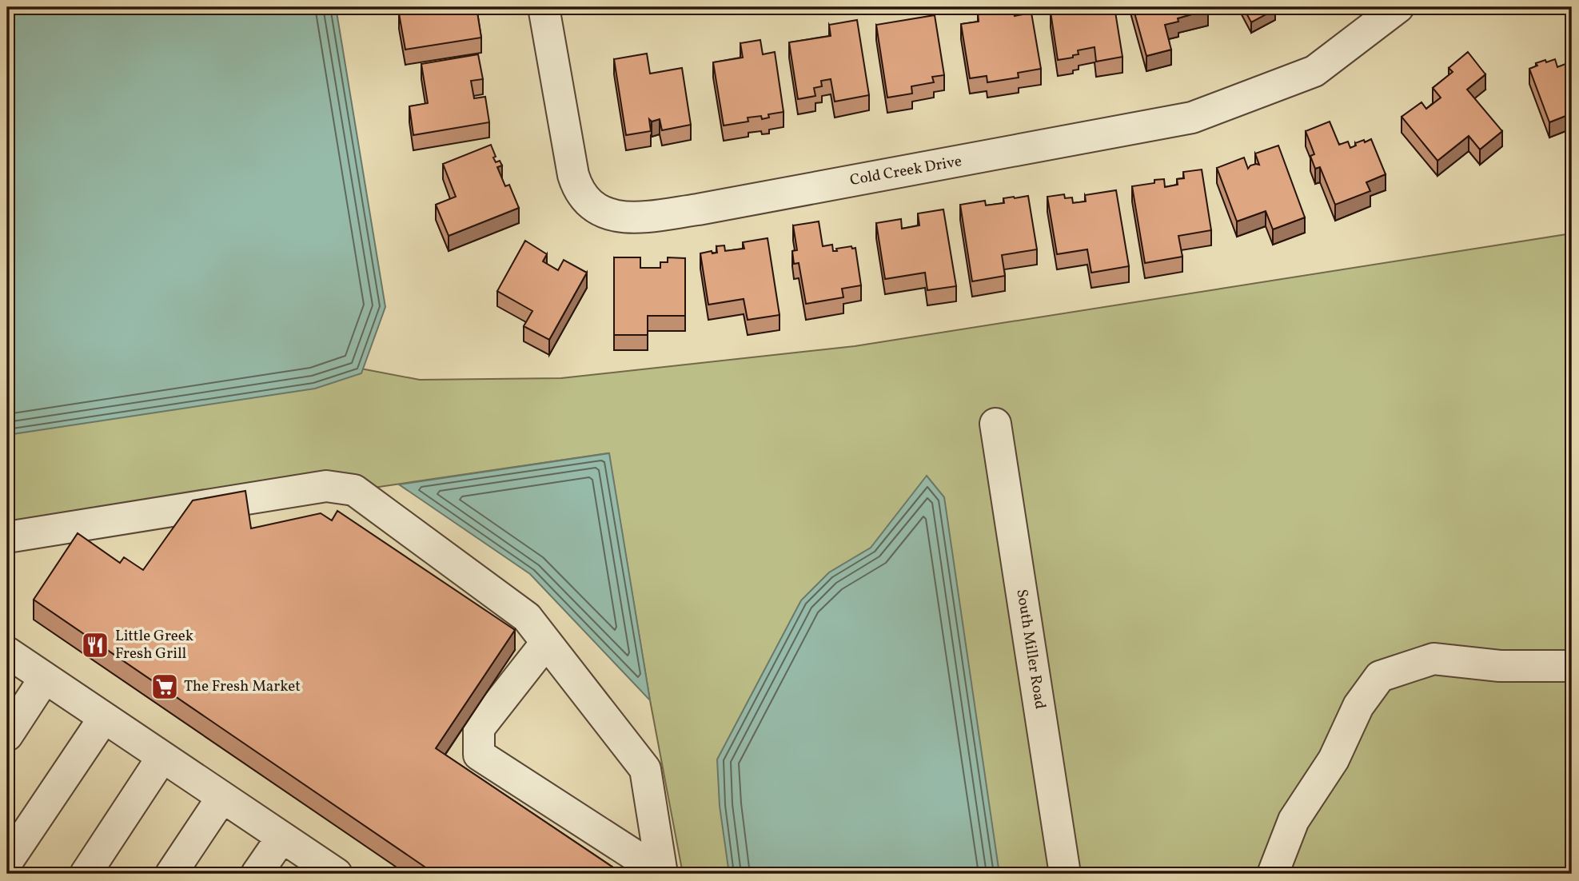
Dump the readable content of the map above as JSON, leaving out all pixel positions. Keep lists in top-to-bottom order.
{
  "streets": {
    "street": ["Cold Creek Drive", "South Miller Road"]
  },
  "places": {
    "restaurant": ["Little Greek Fresh Grill"],
    "supermarket": ["The Fresh Market"]
  }
}
